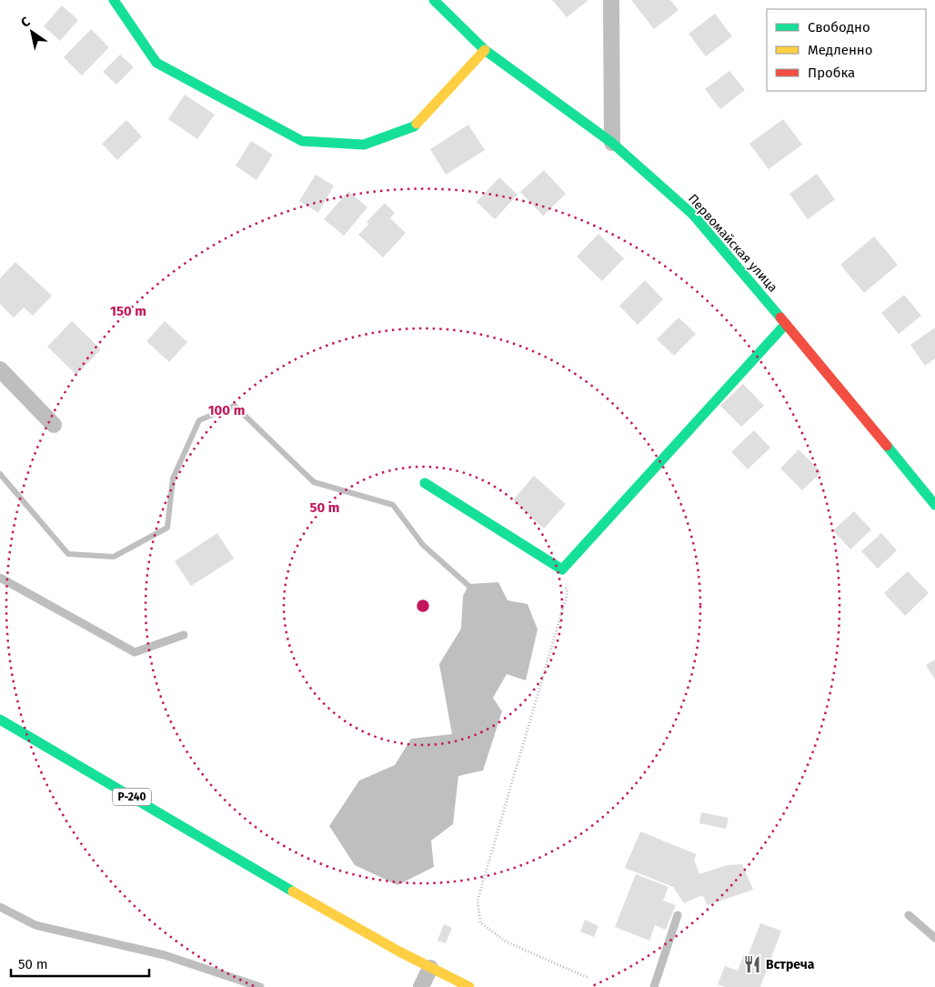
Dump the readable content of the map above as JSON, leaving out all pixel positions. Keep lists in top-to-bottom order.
{
  "streets": {
    "street": ["Первомайская улица", "Р-240"]
  },
  "places": {
    "restaurant": ["Встреча"]
  },
  "legend": ["Свободно", "Медленно", "Пробка"],
  "scale_bar": "50 m",
  "north": "top left",
  "rings": ["150 m", "100 m", "50 m"]
}
